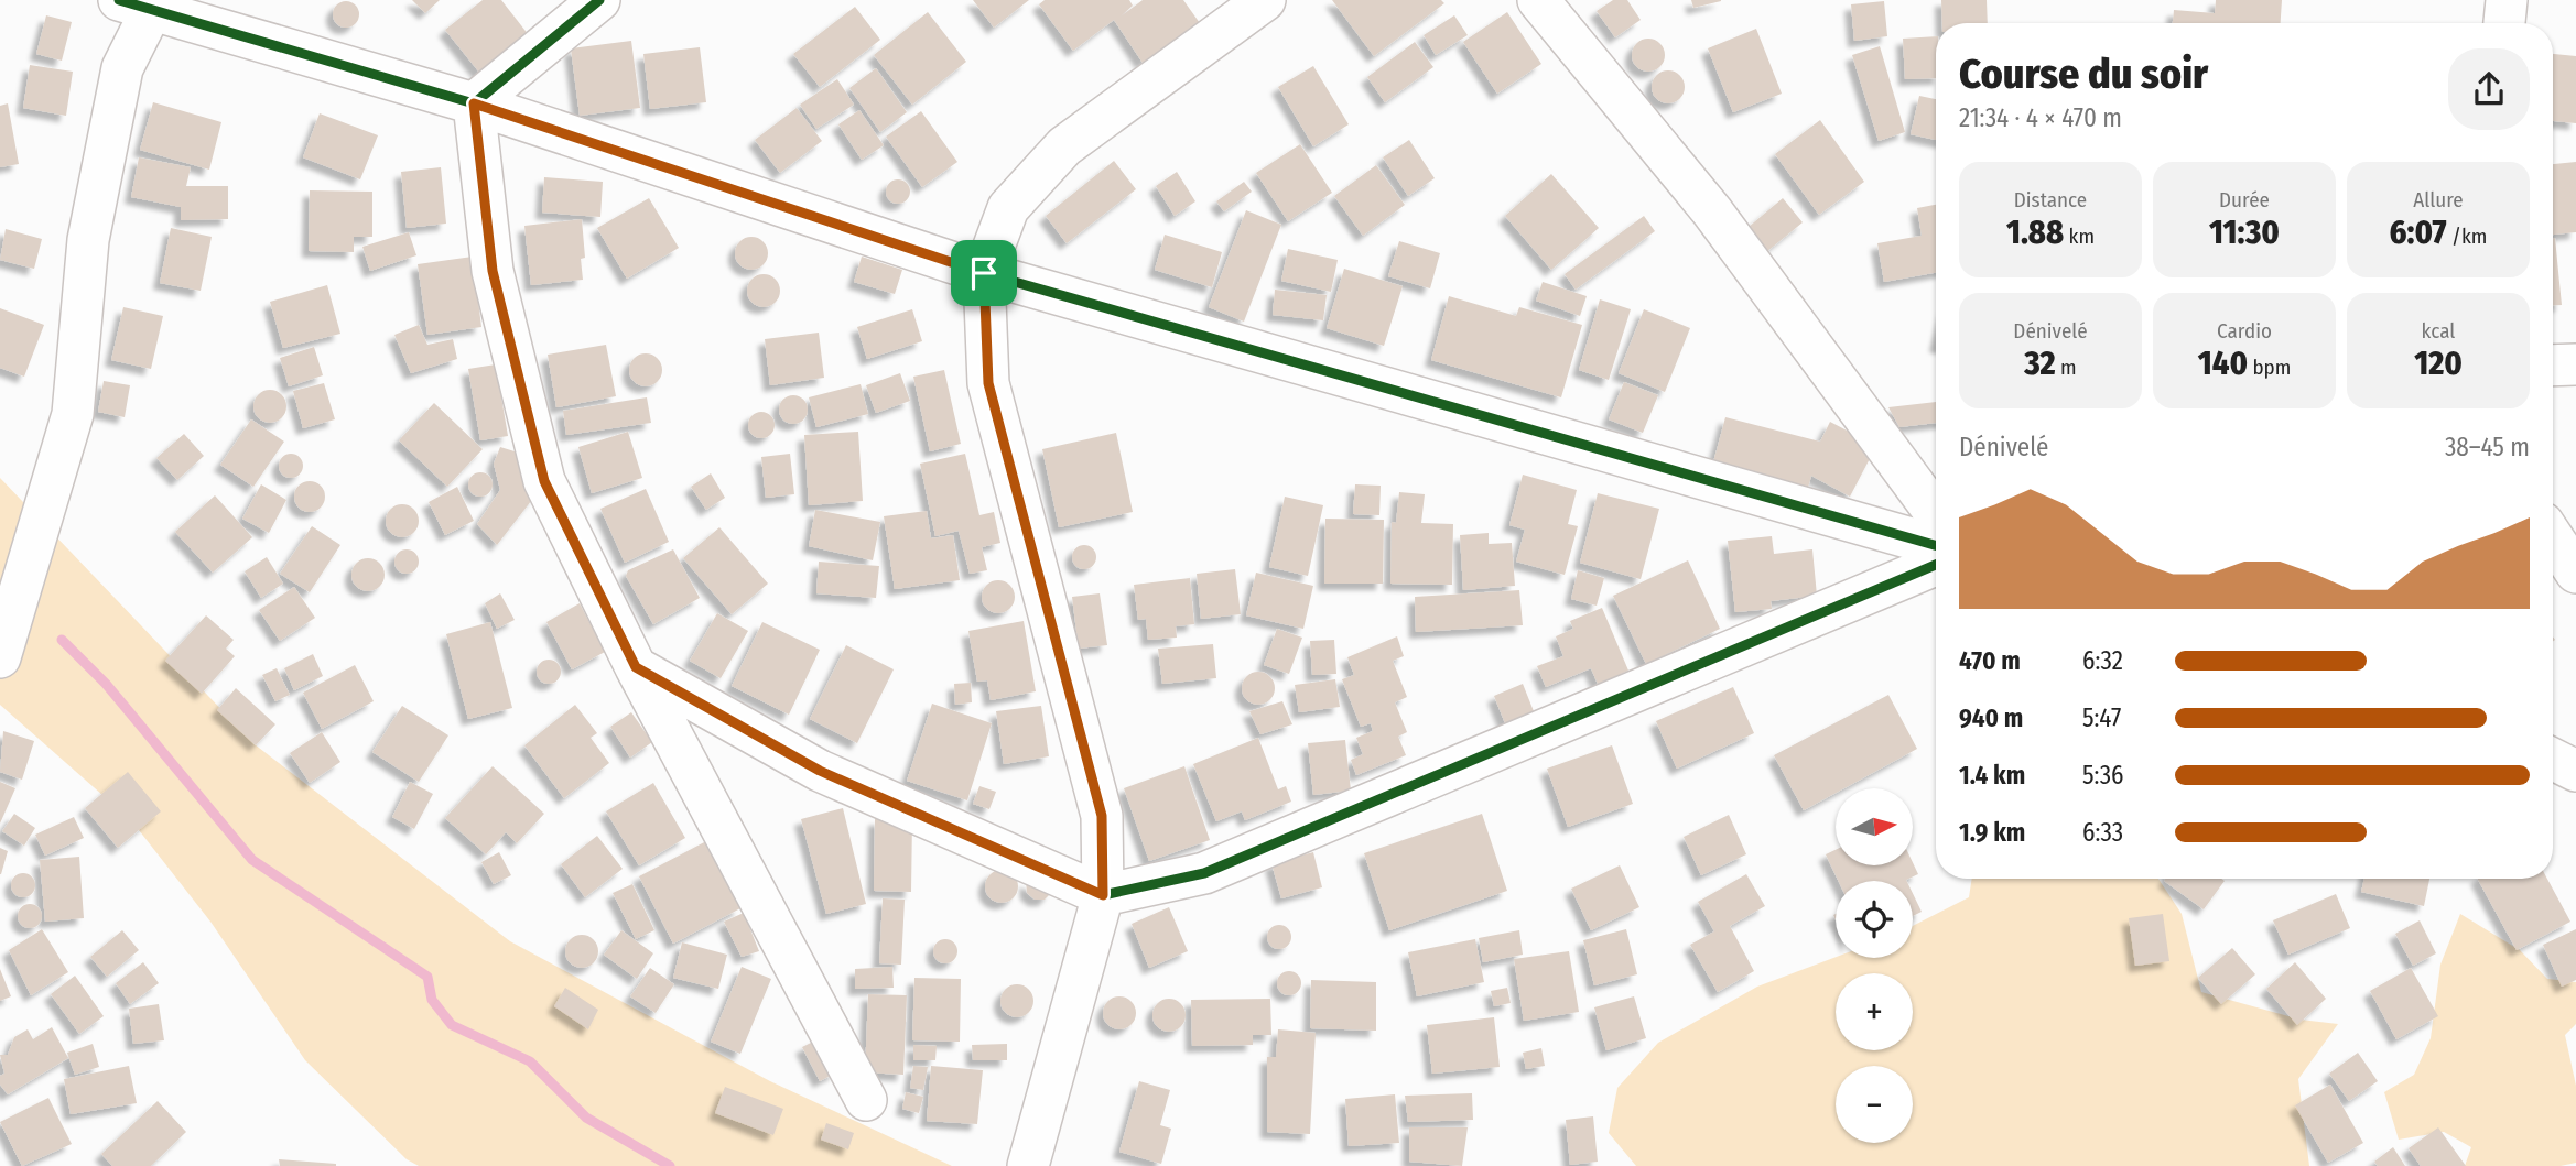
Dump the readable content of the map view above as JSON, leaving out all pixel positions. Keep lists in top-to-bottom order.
{
  "north": "right",
  "page": {
    "heading": ["Course du soir", "21:34 · 4 × 470 m"],
    "stats": [
      ["Distance", "1.88 km"],
      ["Durée", "11:30"],
      ["Allure", "6:07 /km"],
      ["Dénivelé", "32 m"],
      ["Cardio", "140 bpm"],
      ["kcal", "120"]
    ],
    "chart": ["Dénivelé", "38–45 m"],
    "list": [
      {
        "name": "470 m",
        "note": "6:32"
      },
      {
        "name": "940 m",
        "note": "5:47"
      },
      {
        "name": "1.4 km",
        "note": "5:36"
      },
      {
        "name": "1.9 km",
        "note": "6:33"
      }
    ],
    "map_buttons": ["+", "−"]
  }
}
